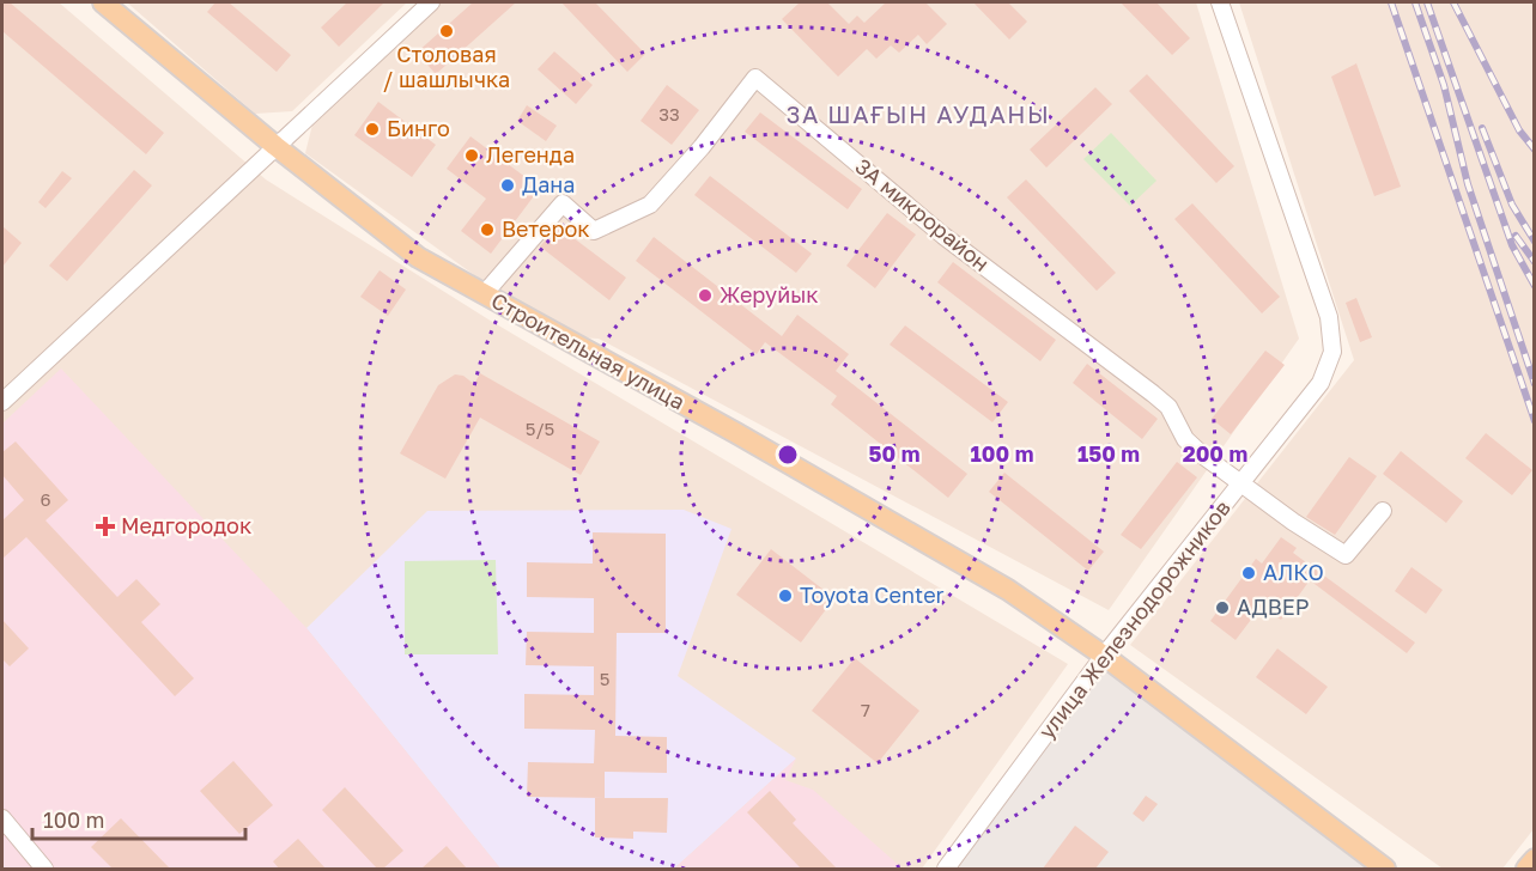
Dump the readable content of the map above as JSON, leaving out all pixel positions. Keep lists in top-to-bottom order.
{
  "streets": {
    "main road": ["Строительная улица"],
    "street": ["3А микрорайон", "улица Железнодорожников"]
  },
  "crossings": [
    ["3А микрорайон", "Строительная улица"],
    ["3А микрорайон", "улица Железнодорожников"],
    ["Строительная улица", "улица Железнодорожников"]
  ],
  "districts": ["3А ШАҒЫН АУДАНЫ"],
  "places": {
    "other": [
      "Столовая / шашлычка",
      "Бинго",
      "Легенда",
      "Дана",
      "Ветерок",
      "Жеруйык",
      "АЛКО",
      "Toyota Center",
      "АДВЕР"
    ],
    "health": ["Медгородок"]
  },
  "house_numbers": [
    "33",
    "5/5",
    "6",
    "5",
    "7"
  ],
  "scale_bar": "100 m",
  "rings": [
    "50 m",
    "100 m",
    "150 m",
    "200 m"
  ]
}
